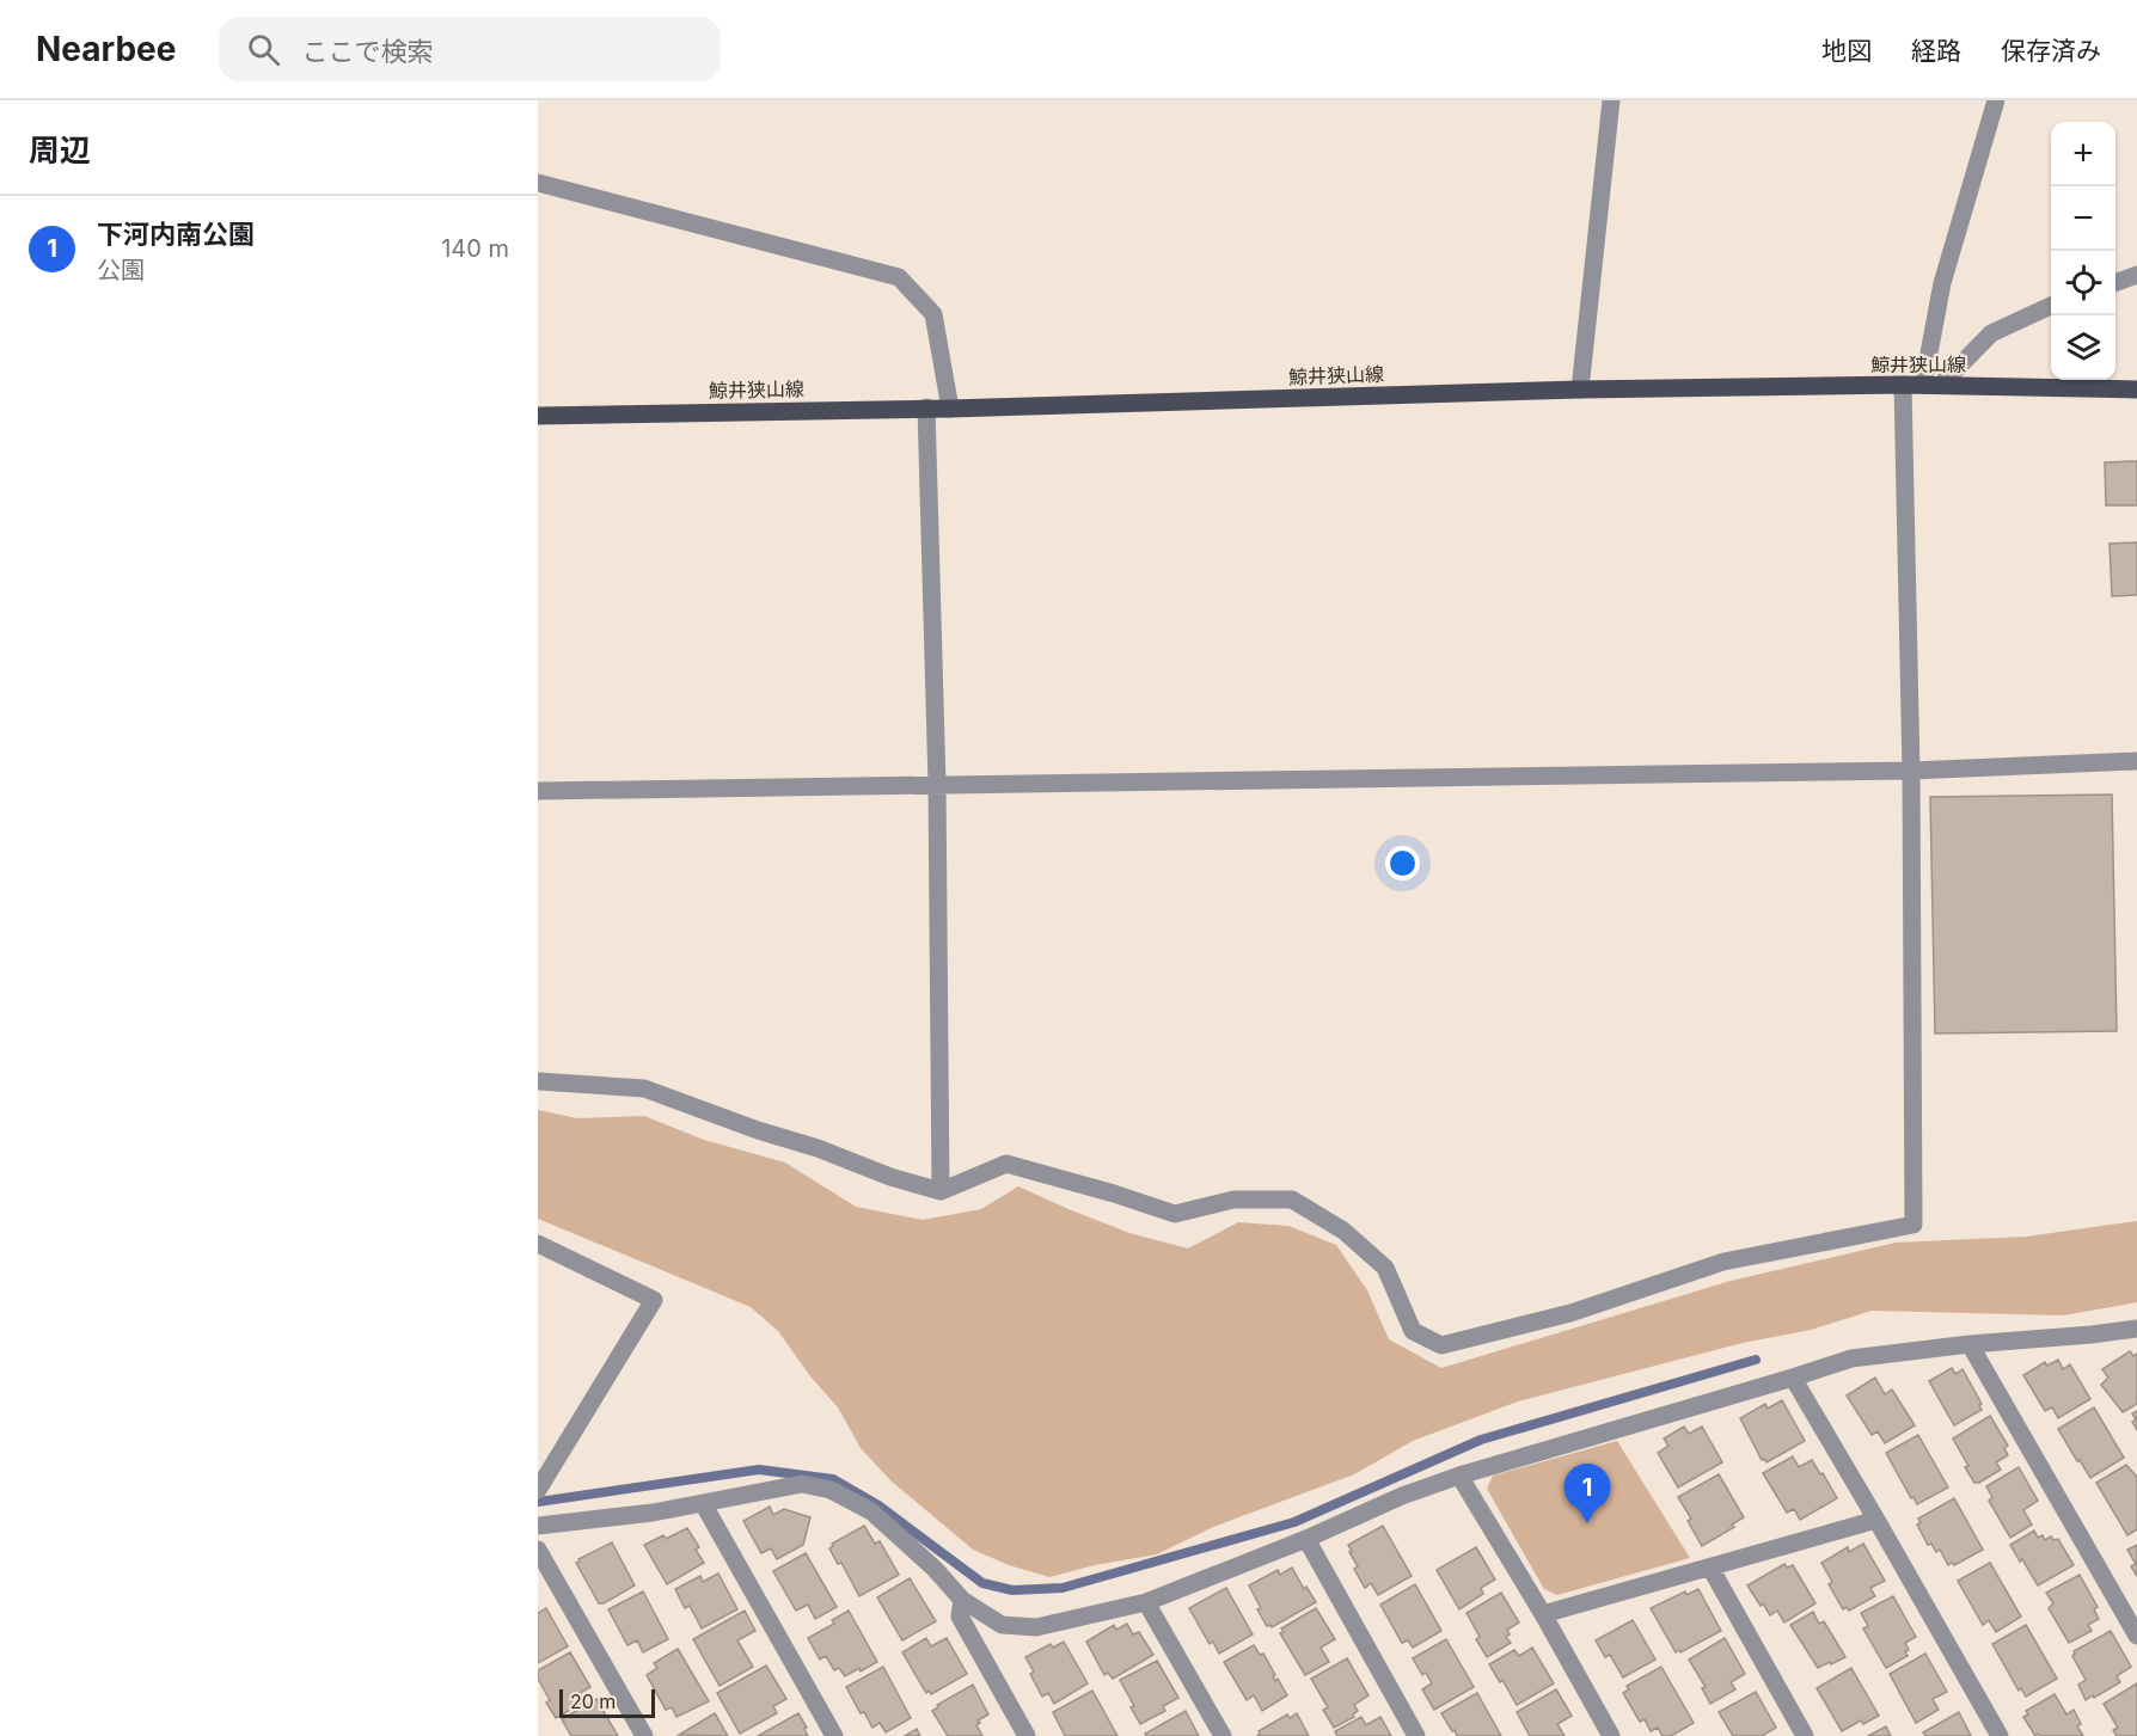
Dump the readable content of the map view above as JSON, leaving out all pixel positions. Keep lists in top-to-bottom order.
{
  "streets": {
    "main road": ["鯨井狭山線"]
  },
  "scale_bar": "20 m",
  "page": {
    "header": "Nearbee",
    "search": "ここで検索",
    "nav": ["地図", "経路", "保存済み"],
    "heading": "周辺",
    "map_buttons": ["+", "−"],
    "list": [
      {
        "mark": "1",
        "name": "下河内南公園",
        "note": "公園",
        "value": "140 m"
      }
    ],
    "pins": "1",
    "scale": "20 m"
  }
}
